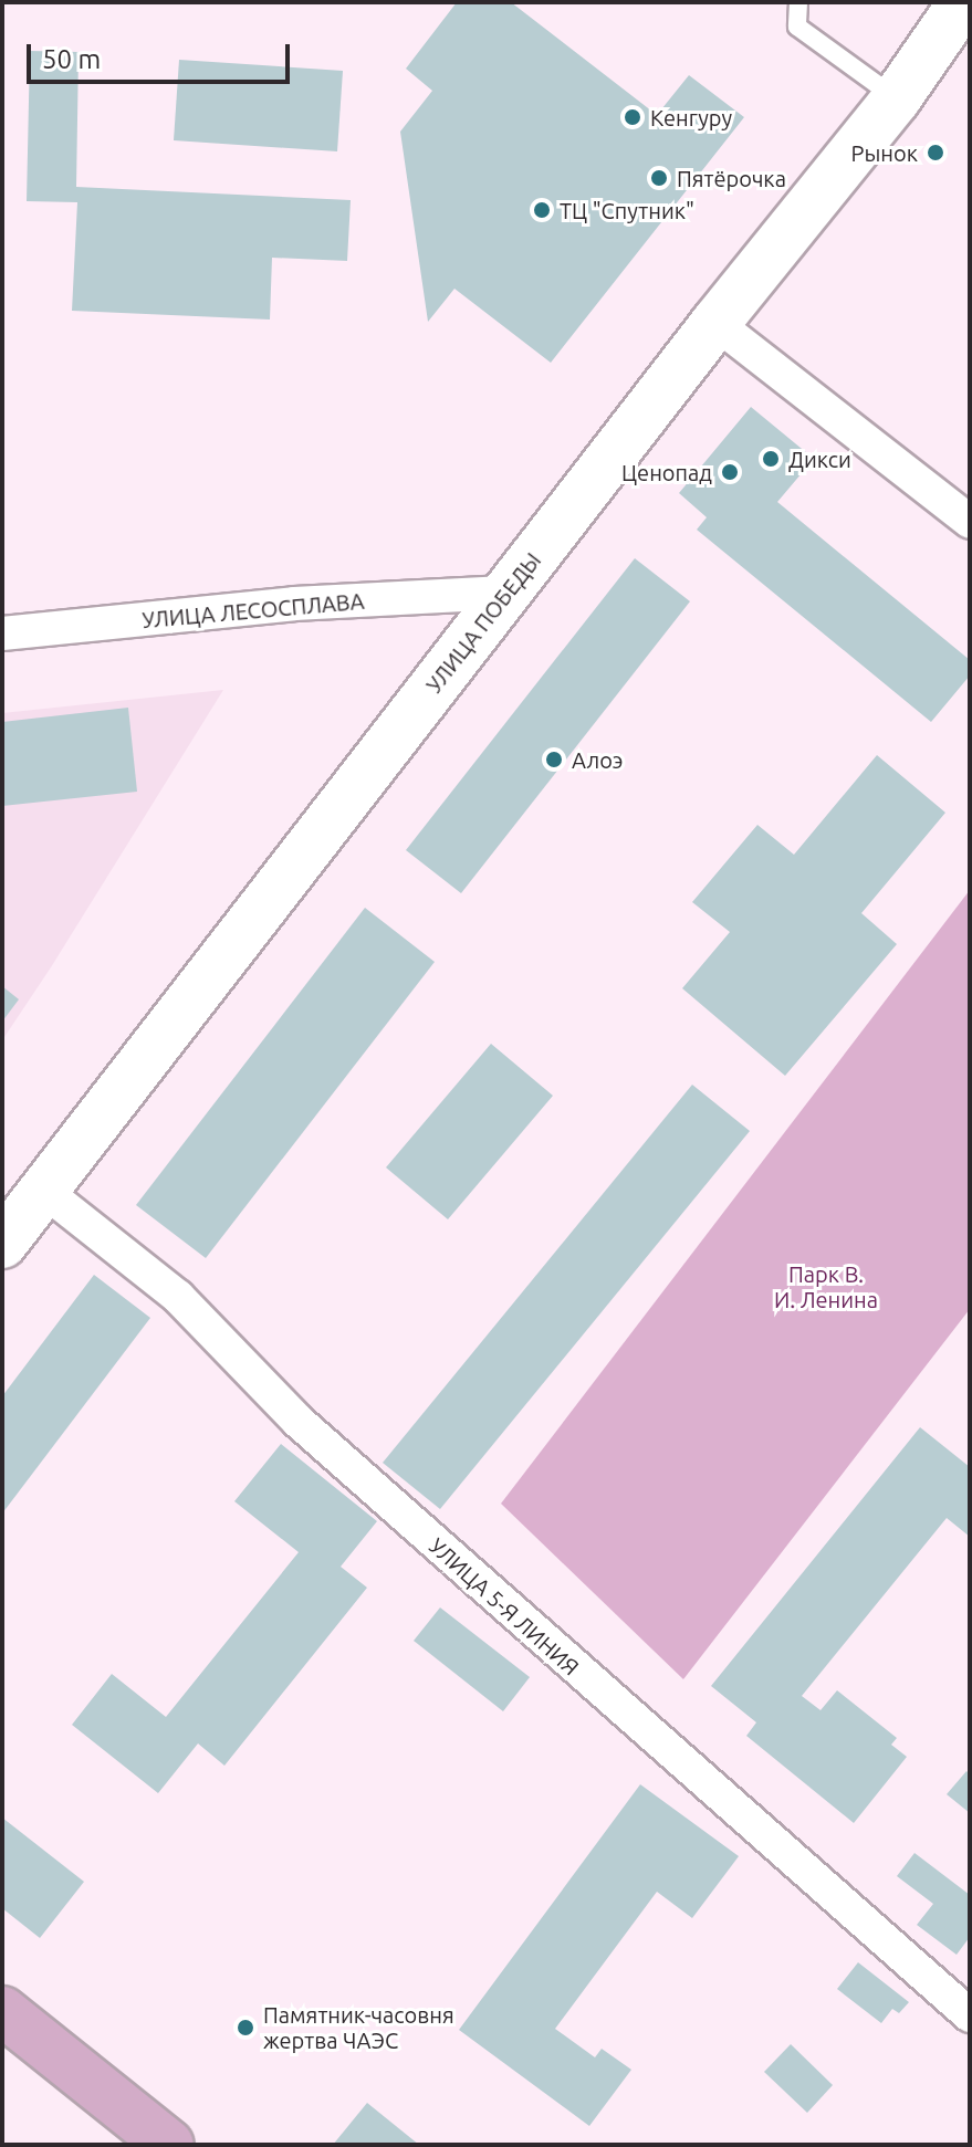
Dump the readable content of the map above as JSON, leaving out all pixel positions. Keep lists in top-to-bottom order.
{
  "streets": {
    "main road": ["УЛИЦА ПОБЕДЫ"],
    "street": ["УЛИЦА ЛЕСОСПЛАВА", "УЛИЦА 5-Я ЛИНИЯ"]
  },
  "crossings": [
    ["УЛИЦА ЛЕСОСПЛАВА", "УЛИЦА ПОБЕДЫ"],
    ["УЛИЦА ПОБЕДЫ", "УЛИЦА 5-Я ЛИНИЯ"]
  ],
  "parks": ["Парк В. И. Ленина"],
  "places": [
    "Кенгуру",
    "Рынок",
    "Пятёрочка",
    "ТЦ \"Спутник\"",
    "Дикси",
    "Ценопад",
    "Алоэ",
    "Памятник-часовня жертва ЧАЭС"
  ],
  "scale_bar": "50 m"
}
